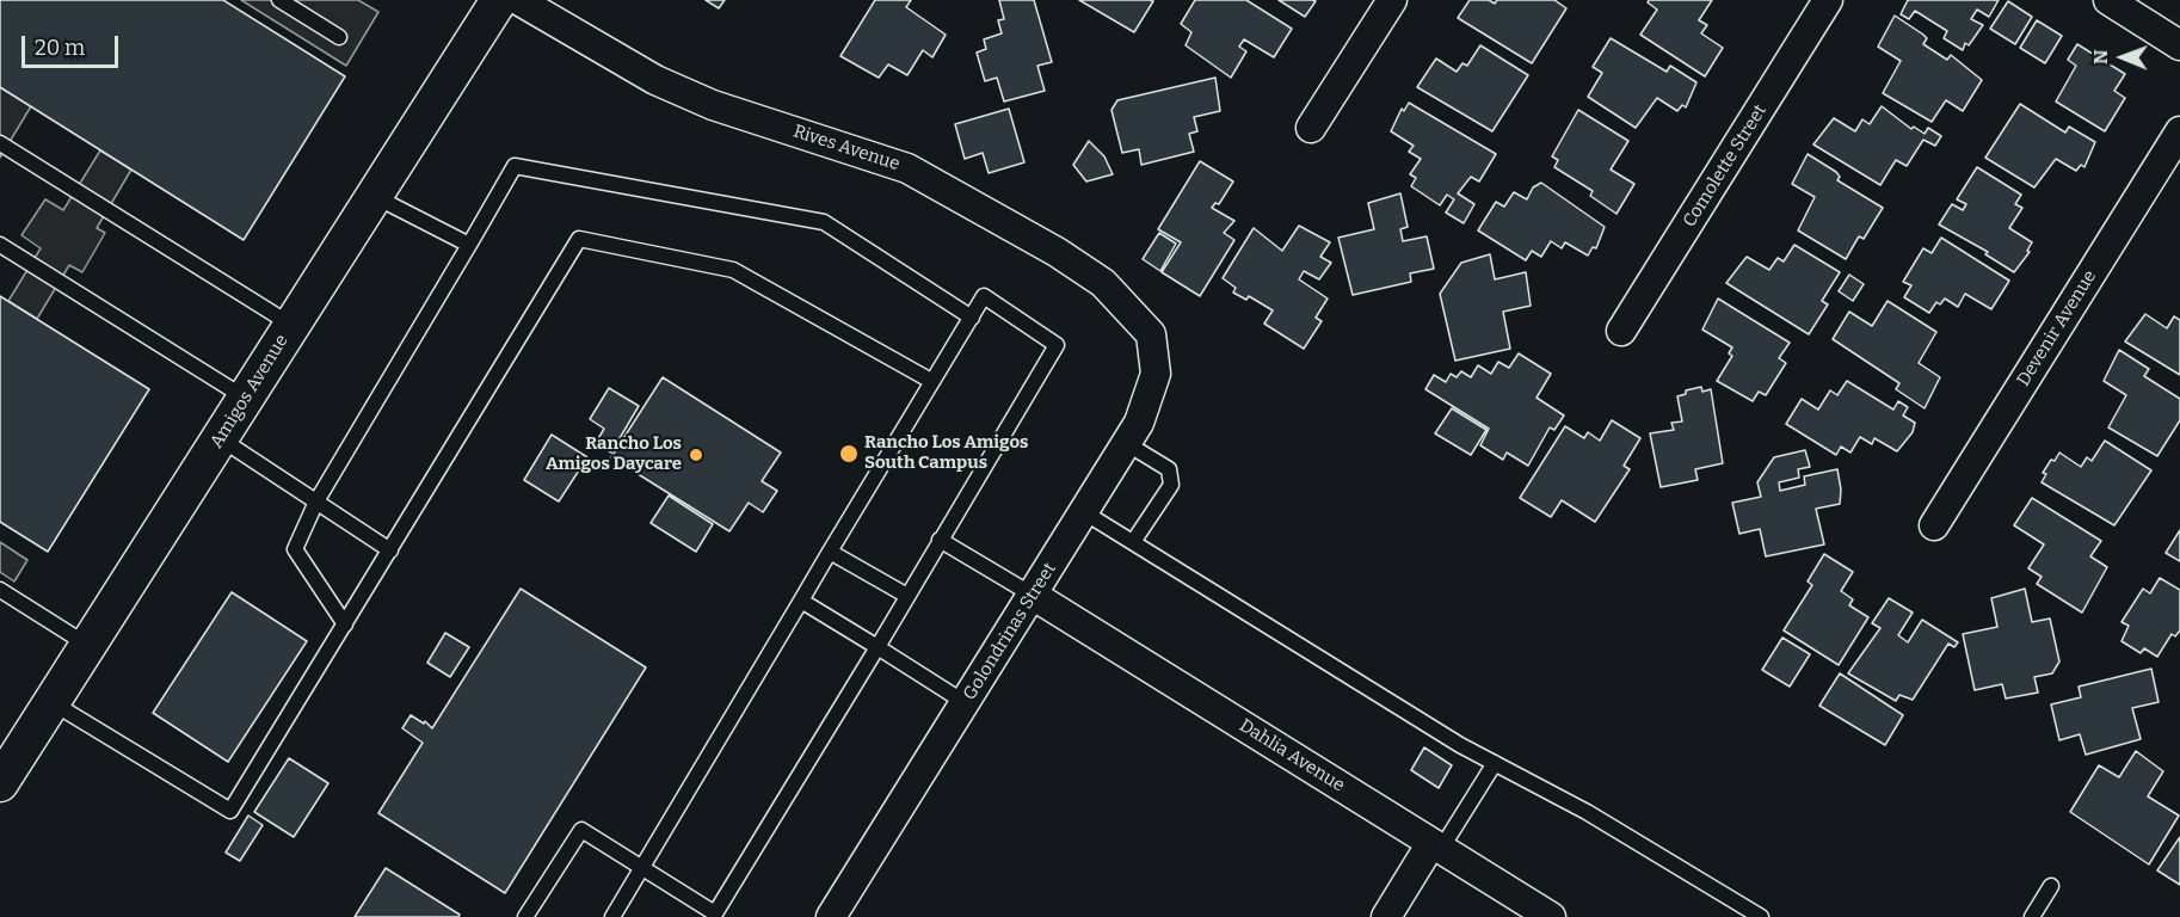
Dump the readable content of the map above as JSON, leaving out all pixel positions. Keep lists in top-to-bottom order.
{
  "streets": {
    "street": [
      "Rives Avenue",
      "Comolette Street",
      "Devenir Avenue",
      "Amigos Avenue",
      "Golondrinas Street",
      "Dahlia Avenue"
    ]
  },
  "crossings": [
    ["Rives Avenue", "Golondrinas Street"],
    ["Golondrinas Street", "Dahlia Avenue"]
  ],
  "places": ["Rancho Los Amigos South Campus", "Rancho Los Amigos Daycare"],
  "scale_bar": "20 m",
  "north": "left"
}
